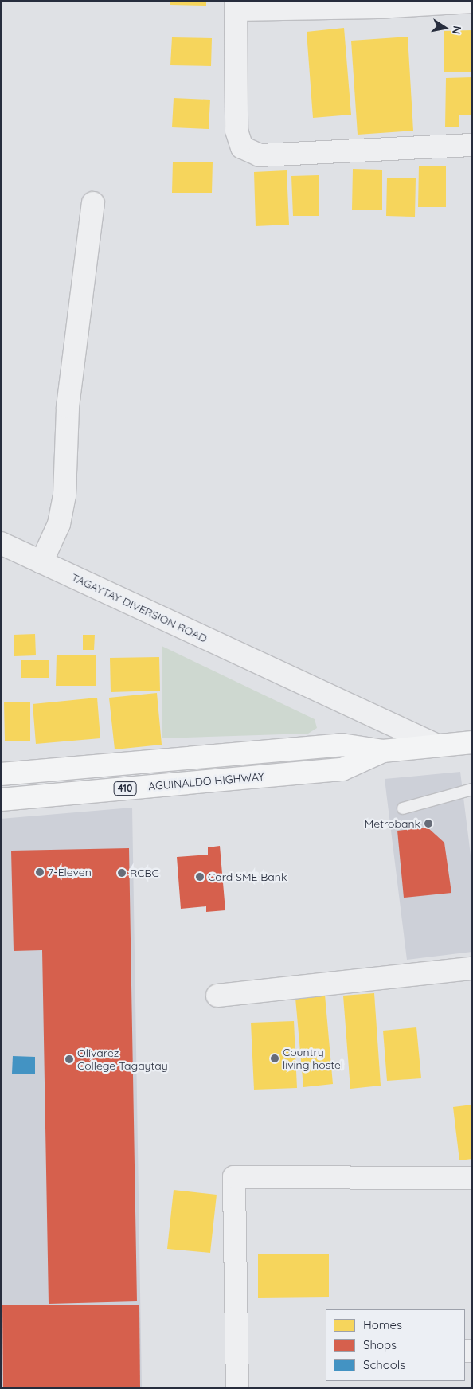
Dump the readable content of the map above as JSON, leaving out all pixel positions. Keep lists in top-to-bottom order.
{
  "streets": {
    "main road": ["AGUINALDO HIGHWAY", "410"],
    "street": ["TAGAYTAY DIVERSION ROAD"]
  },
  "crossings": [
    ["TAGAYTAY DIVERSION ROAD", "AGUINALDO HIGHWAY"]
  ],
  "places": [
    "Metrobank",
    "7-Eleven",
    "RCBC",
    "Card SME Bank",
    "Country living hostel",
    "Olivarez College Tagaytay"
  ],
  "legend": ["Homes", "Shops", "Schools"],
  "north": "right"
}
